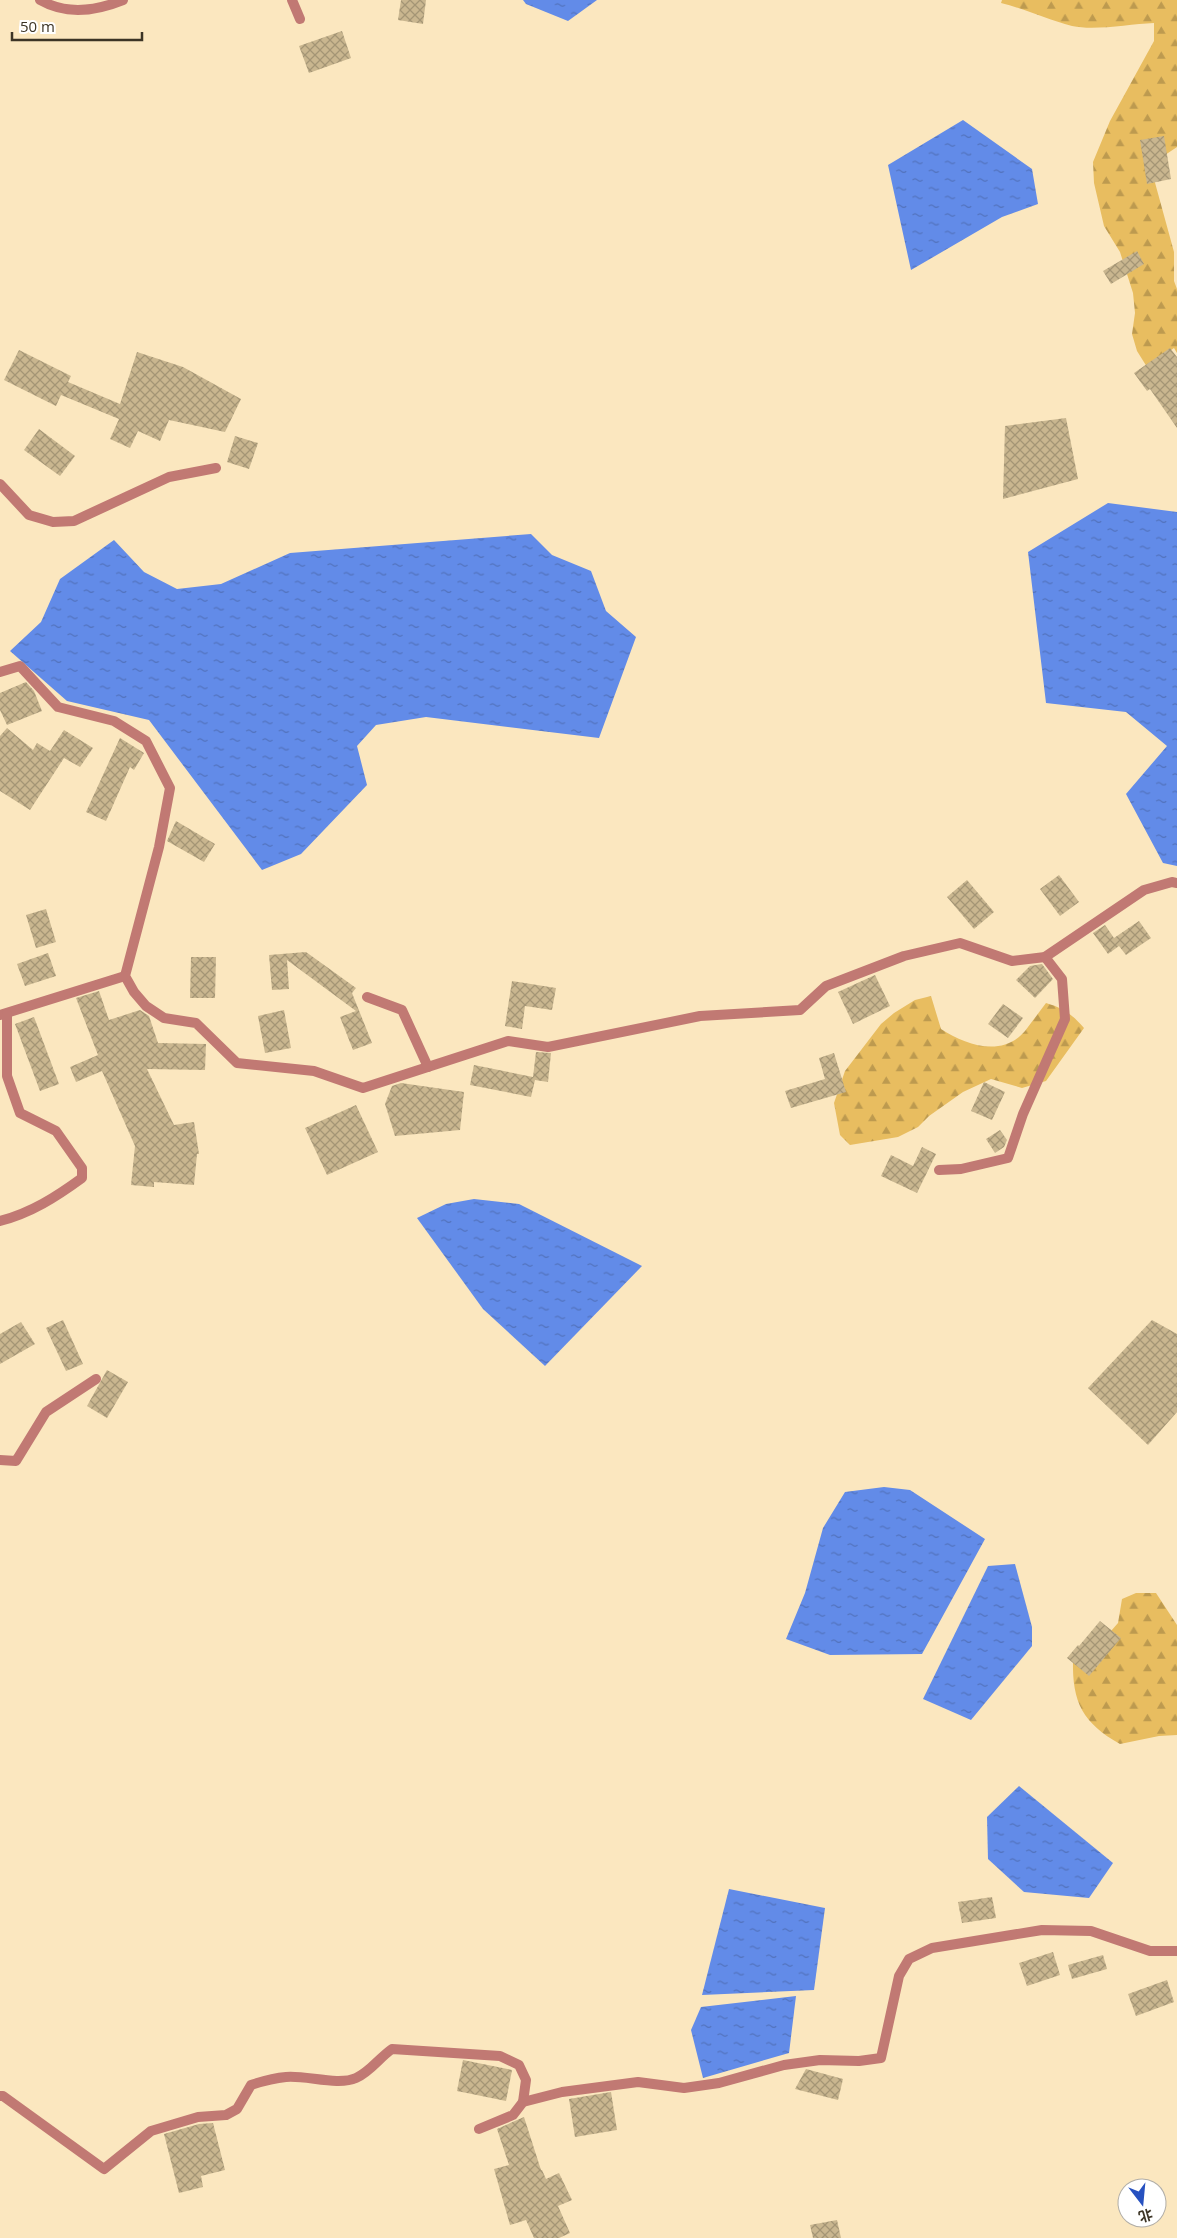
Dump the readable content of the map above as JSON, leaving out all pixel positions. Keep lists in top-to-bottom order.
{
  "scale_bar": "50 m",
  "north": "bottom"
}
